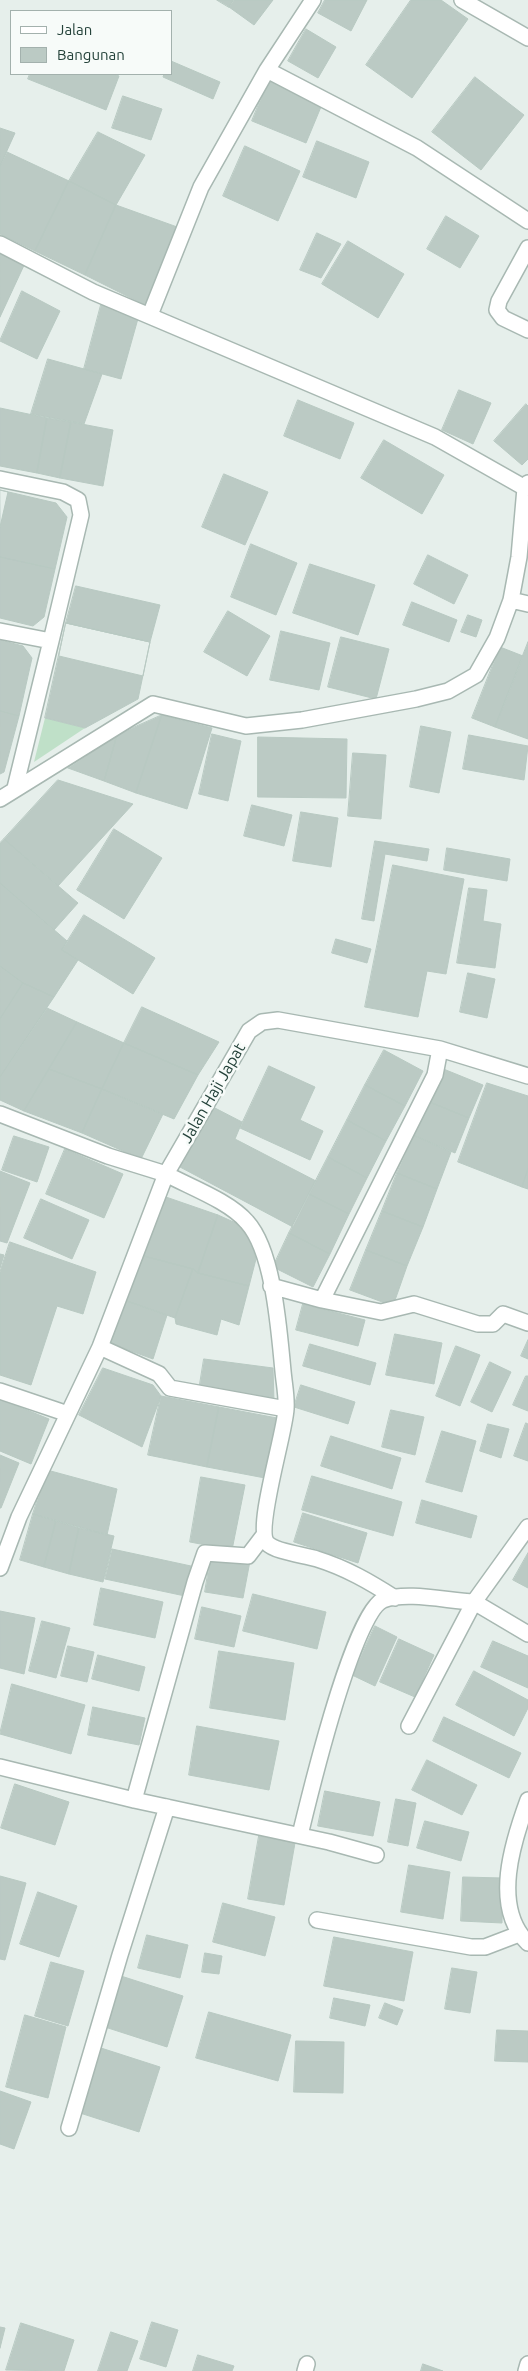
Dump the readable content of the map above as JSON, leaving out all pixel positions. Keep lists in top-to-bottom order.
{
  "streets": {
    "street": ["Jalan Haji Japat"]
  },
  "legend": ["Jalan", "Bangunan"]
}
